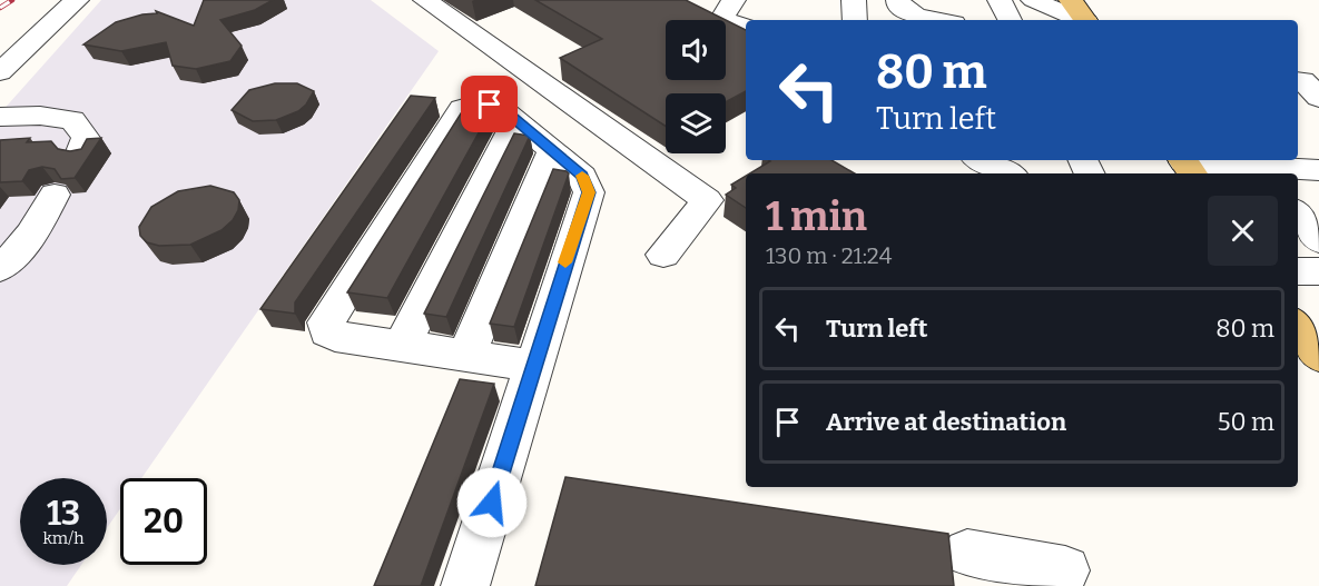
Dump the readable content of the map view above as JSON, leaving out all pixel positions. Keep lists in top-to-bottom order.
{
  "page": {
    "turn": ["80 m", "Turn left"],
    "heading": ["1 min", "130 m · 21:24"],
    "list": [
      {
        "name": "Turn left",
        "value": "80 m"
      },
      {
        "name": "Arrive at destination",
        "value": "50 m"
      }
    ],
    "speed": "13 km/h",
    "limit": "20"
  }
}
